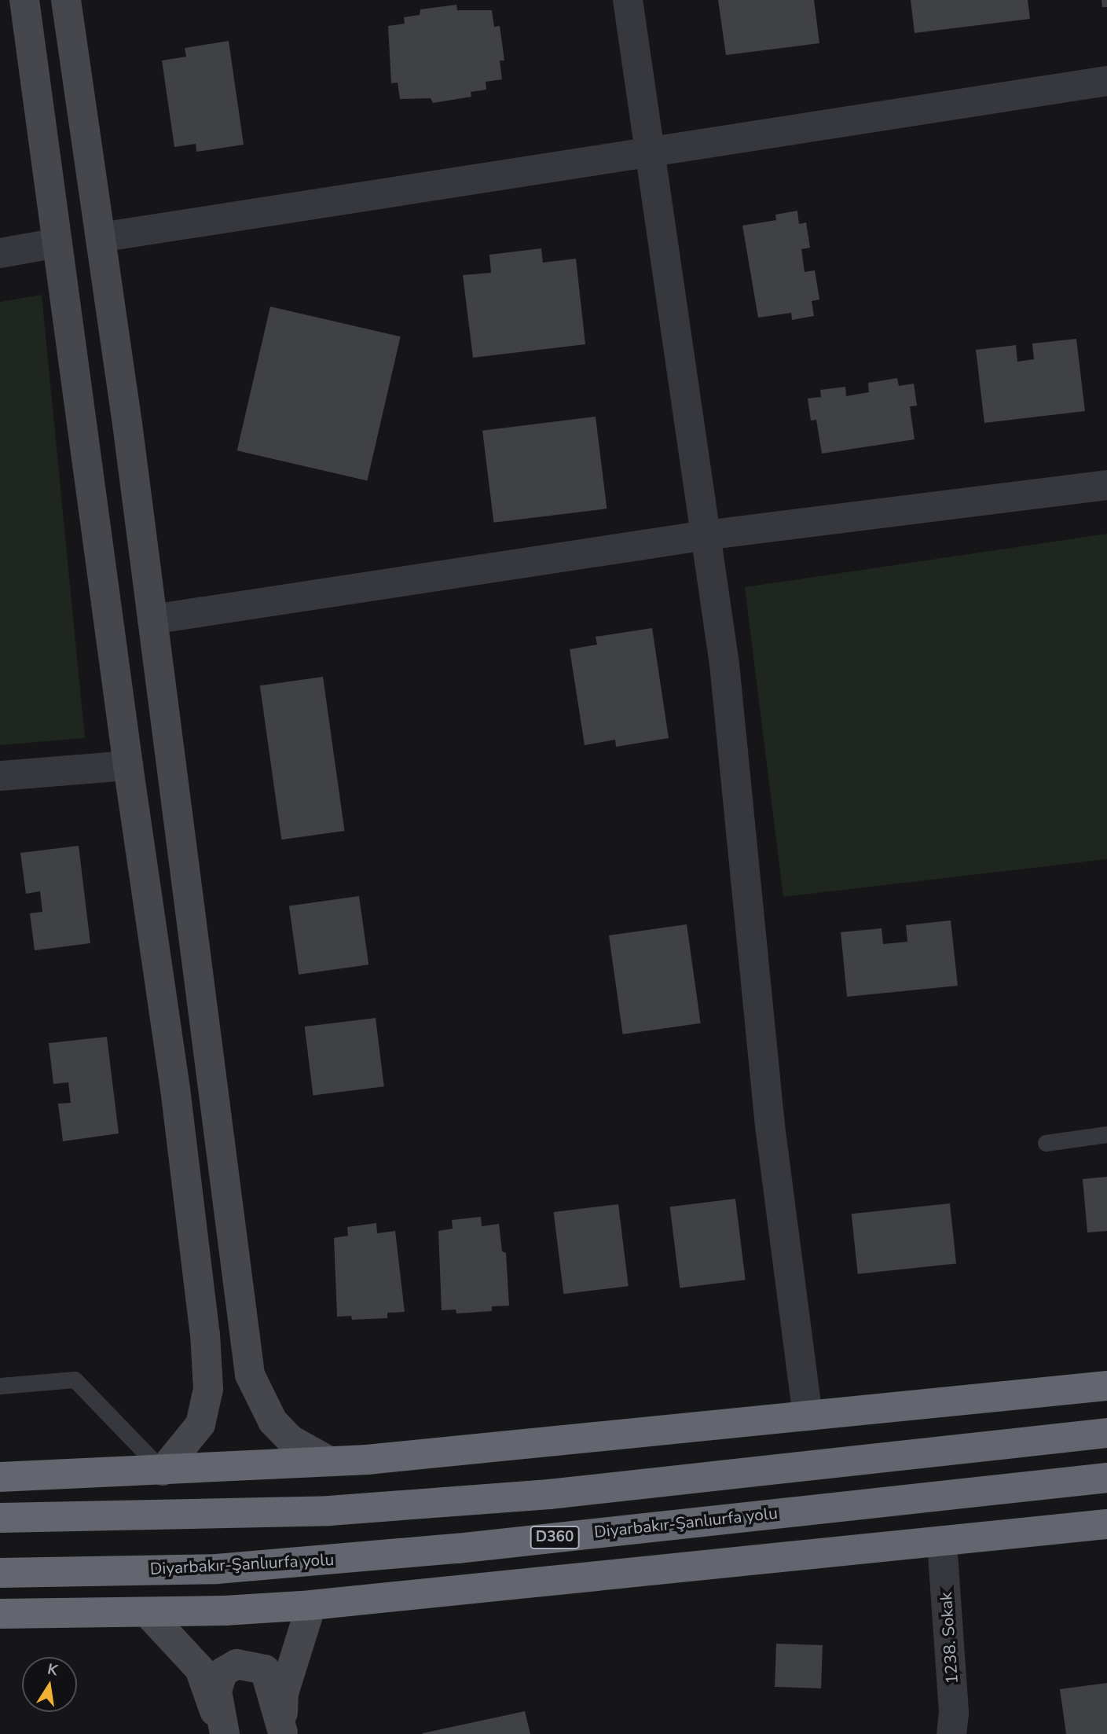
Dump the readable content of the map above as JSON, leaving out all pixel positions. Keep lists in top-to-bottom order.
{
  "streets": {
    "highway": ["Diyarbakır-Şanlıurfa yolu", "D360"],
    "street": ["1238. Sokak"]
  },
  "north": "top"
}
